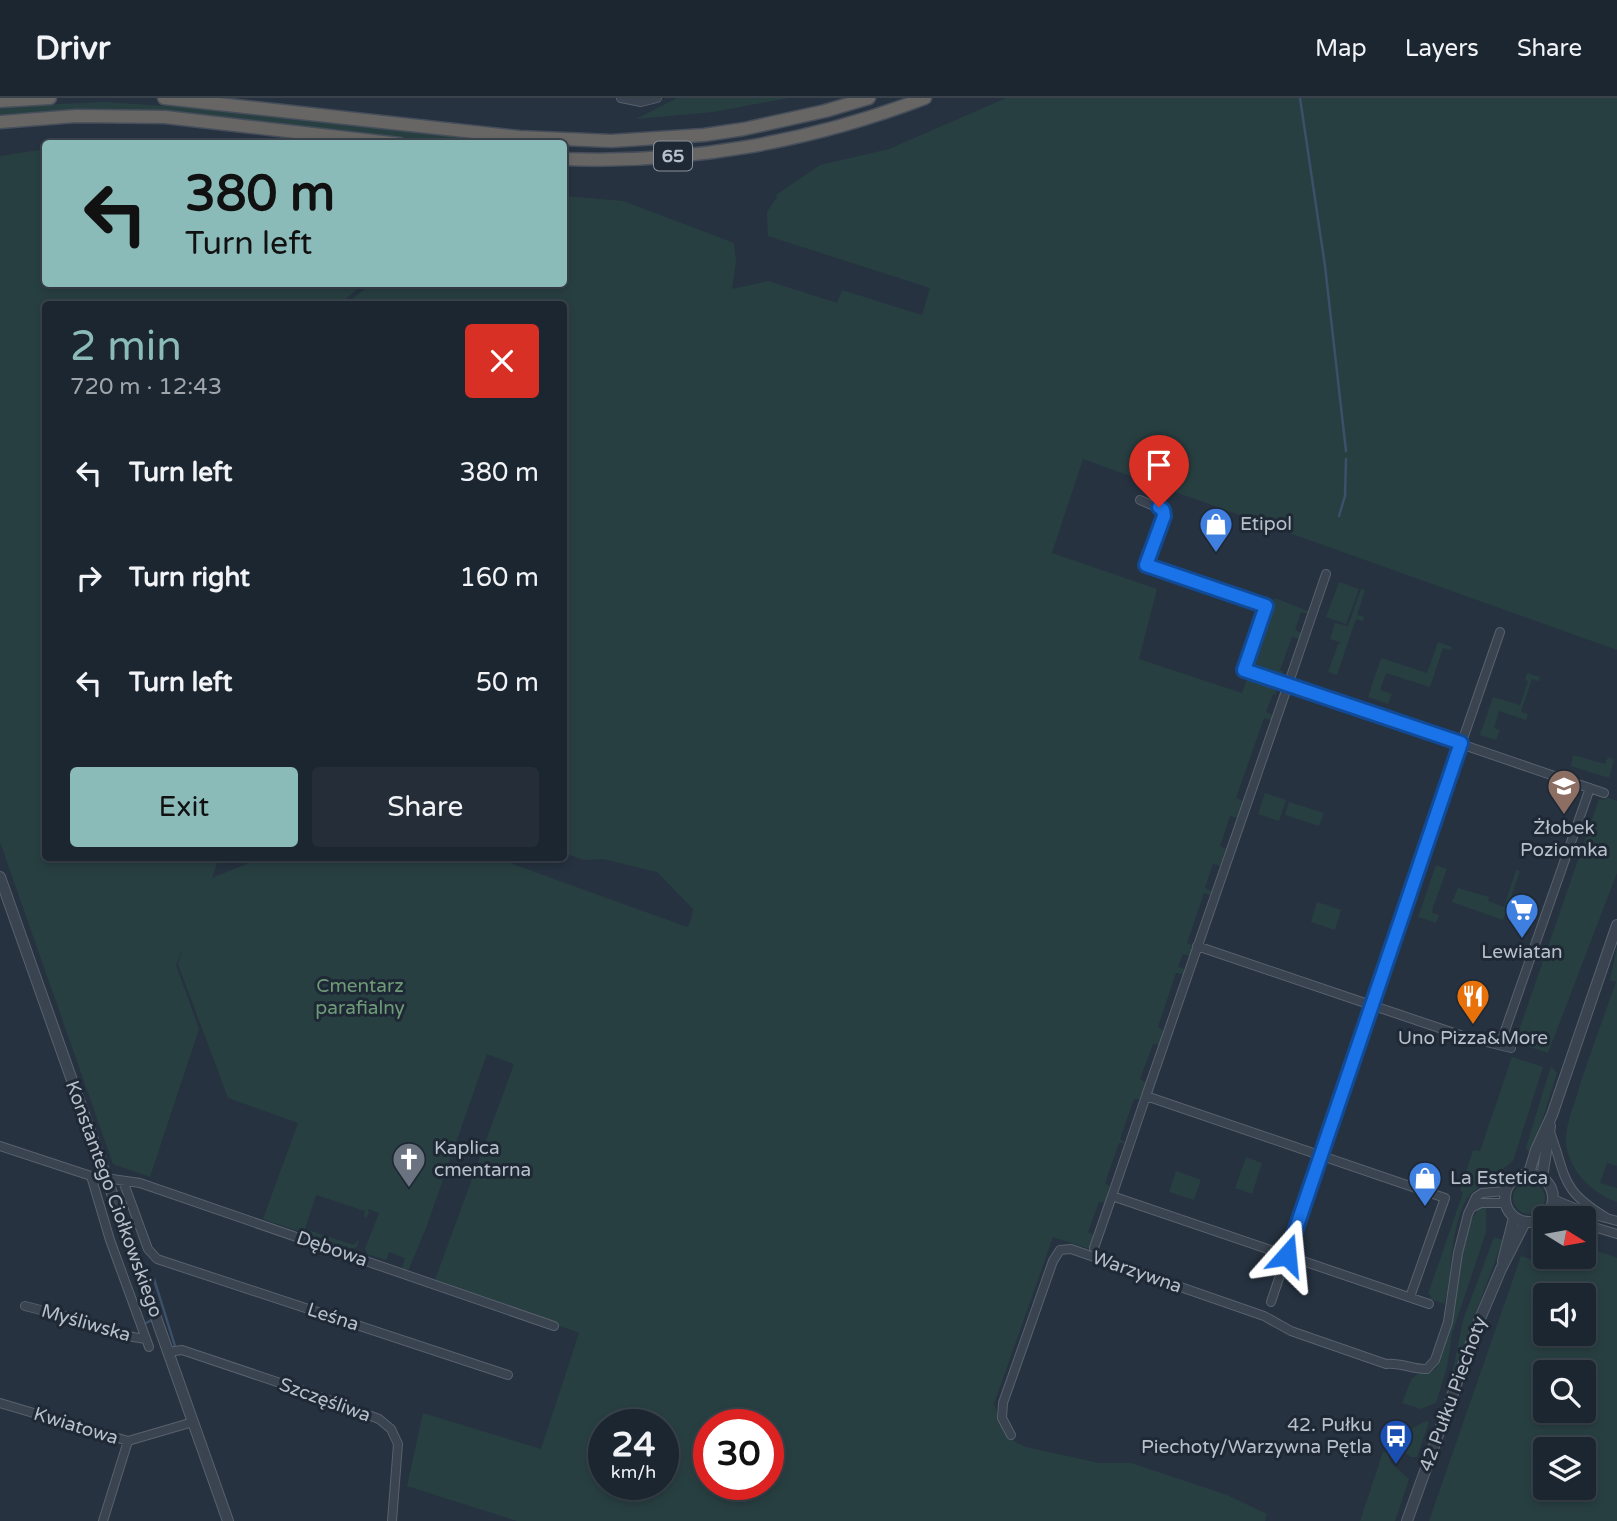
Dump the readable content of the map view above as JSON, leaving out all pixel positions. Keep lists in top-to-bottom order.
{
  "streets": {
    "highway": ["65"],
    "street": [
      "Konstantego Ciołkowskiego",
      "Dębowa",
      "Warzywna",
      "Leśna",
      "Myśliwska",
      "42 Pułku Piechoty",
      "Szczęśliwa",
      "Kwiatowa"
    ]
  },
  "crossings": [
    ["Konstantego Ciołkowskiego", "Dębowa"],
    ["Konstantego Ciołkowskiego", "Szczęśliwa"],
    ["Konstantego Ciołkowskiego", "Kwiatowa"],
    ["Dębowa", "Leśna"],
    ["Dębowa", "Myśliwska"]
  ],
  "parks": ["Cmentarz parafialny"],
  "places": {
    "shop": ["Etipol", "La Estetica"],
    "school or university": ["Żłobek Poziomka"],
    "supermarket": ["Lewiatan"],
    "restaurant": ["Uno Pizza&More"],
    "church": ["Kaplica cmentarna"],
    "bus stop": ["42. Pułku Piechoty/Warzywna Pętla"]
  },
  "north": "right",
  "page": {
    "header": "Drivr",
    "nav": ["Map", "Layers", "Share"],
    "turn": ["380 m", "Turn left"],
    "heading": ["2 min", "720 m · 12:43"],
    "list": [
      {
        "name": "Turn left",
        "value": "380 m"
      },
      {
        "name": "Turn right",
        "value": "160 m"
      },
      {
        "name": "Turn left",
        "value": "50 m"
      }
    ],
    "buttons": ["Exit", "Share"],
    "speed": "24 km/h",
    "limit": "30"
  }
}
